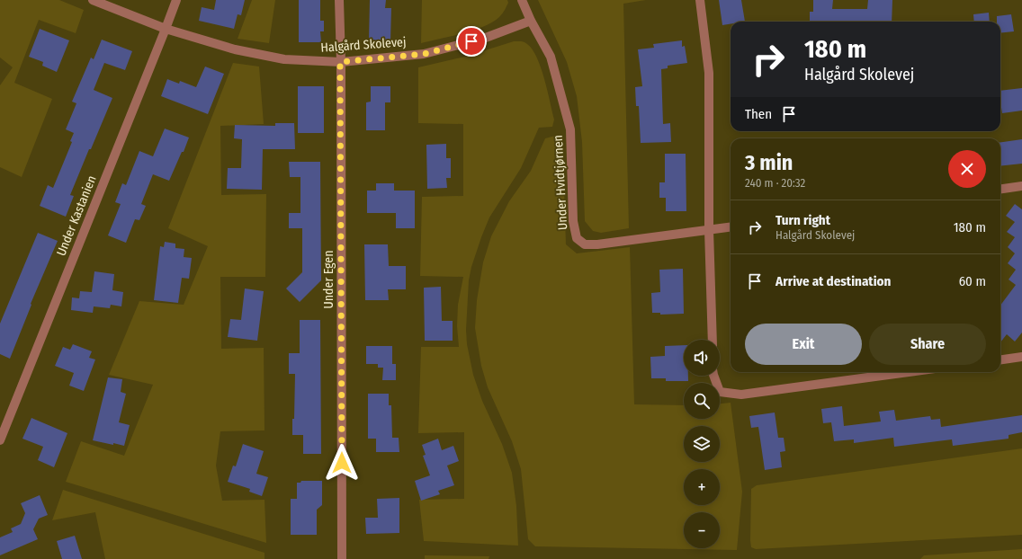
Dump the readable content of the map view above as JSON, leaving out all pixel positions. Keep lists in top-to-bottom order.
{
  "streets": {
    "street": [
      "Halgård Skolevej",
      "Under Hvidtjørnen",
      "Under Kastanien",
      "Under Egen"
    ]
  },
  "crossings": [
    ["Halgård Skolevej", "Under Hvidtjørnen"],
    ["Halgård Skolevej", "Under Kastanien"],
    ["Halgård Skolevej", "Under Egen"]
  ],
  "page": {
    "turn": ["180 m", "Halgård Skolevej"],
    "then": "Then",
    "heading": ["3 min", "240 m · 20:32"],
    "list": [
      {
        "name": "Turn right",
        "note": "Halgård Skolevej",
        "value": "180 m"
      },
      {
        "name": "Arrive at destination",
        "value": "60 m"
      }
    ],
    "buttons": ["Exit", "Share"],
    "map_buttons": ["+", "−"]
  }
}
